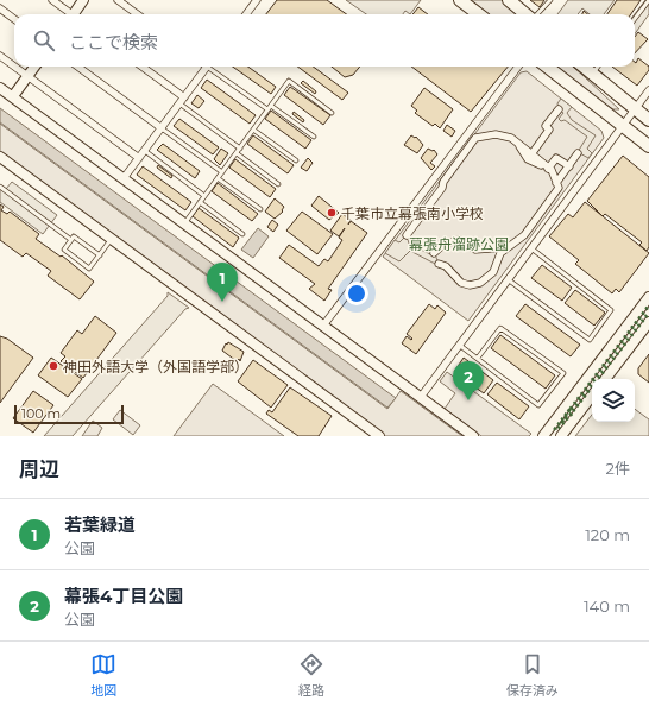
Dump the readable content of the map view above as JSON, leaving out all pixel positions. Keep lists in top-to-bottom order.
{
  "parks": ["幕張舟溜跡公園"],
  "places": ["千葉市立幕張南小学校", "神田外語大学（外国語学部）"],
  "scale_bar": "100 m",
  "page": {
    "search": "ここで検索",
    "pins": ["1", "2"],
    "scale": "100 m",
    "heading": ["周辺", "2件"],
    "list": [
      {
        "mark": "1",
        "name": "若葉緑道",
        "note": "公園",
        "value": "120 m"
      },
      {
        "mark": "2",
        "name": "幕張4丁目公園",
        "note": "公園",
        "value": "140 m"
      }
    ],
    "nav": ["地図", "経路", "保存済み"]
  }
}
